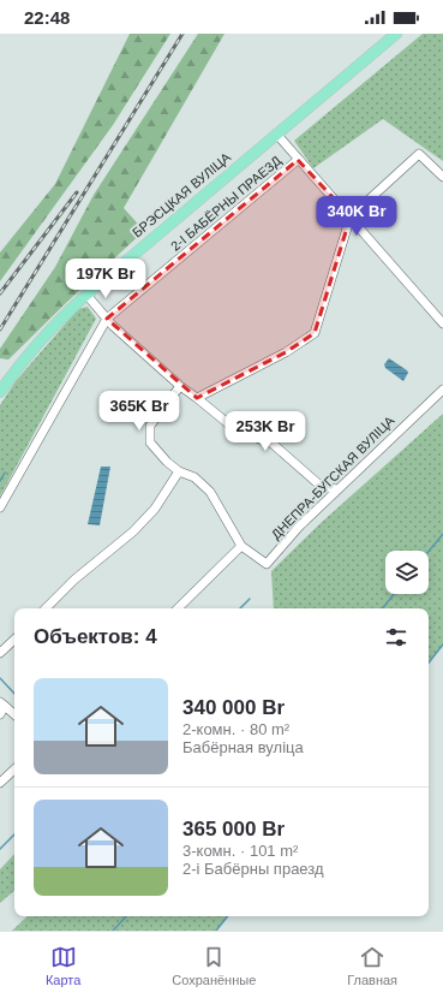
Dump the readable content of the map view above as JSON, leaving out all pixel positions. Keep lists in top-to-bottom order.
{
  "streets": {
    "main road": ["БРЭСЦКАЯ ВУЛІЦА"],
    "street": ["2-І БАБЁРНЫ ПРАЕЗД", "ДНЕПРА-БУГСКАЯ ВУЛІЦА"]
  },
  "page": {
    "status": "22:48",
    "price": [
      "340K Br",
      "197K Br",
      "365K Br",
      "253K Br"
    ],
    "heading": "Объектов: 4",
    "list": [
      {
        "name": "340 000 Br",
        "note": "2-комн. · 80 m² · Бабёрная вуліца"
      },
      {
        "name": "365 000 Br",
        "note": "3-комн. · 101 m² · 2-і Бабёрны праезд"
      }
    ],
    "tabs": ["Карта", "Сохранённые", "Главная"]
  }
}
